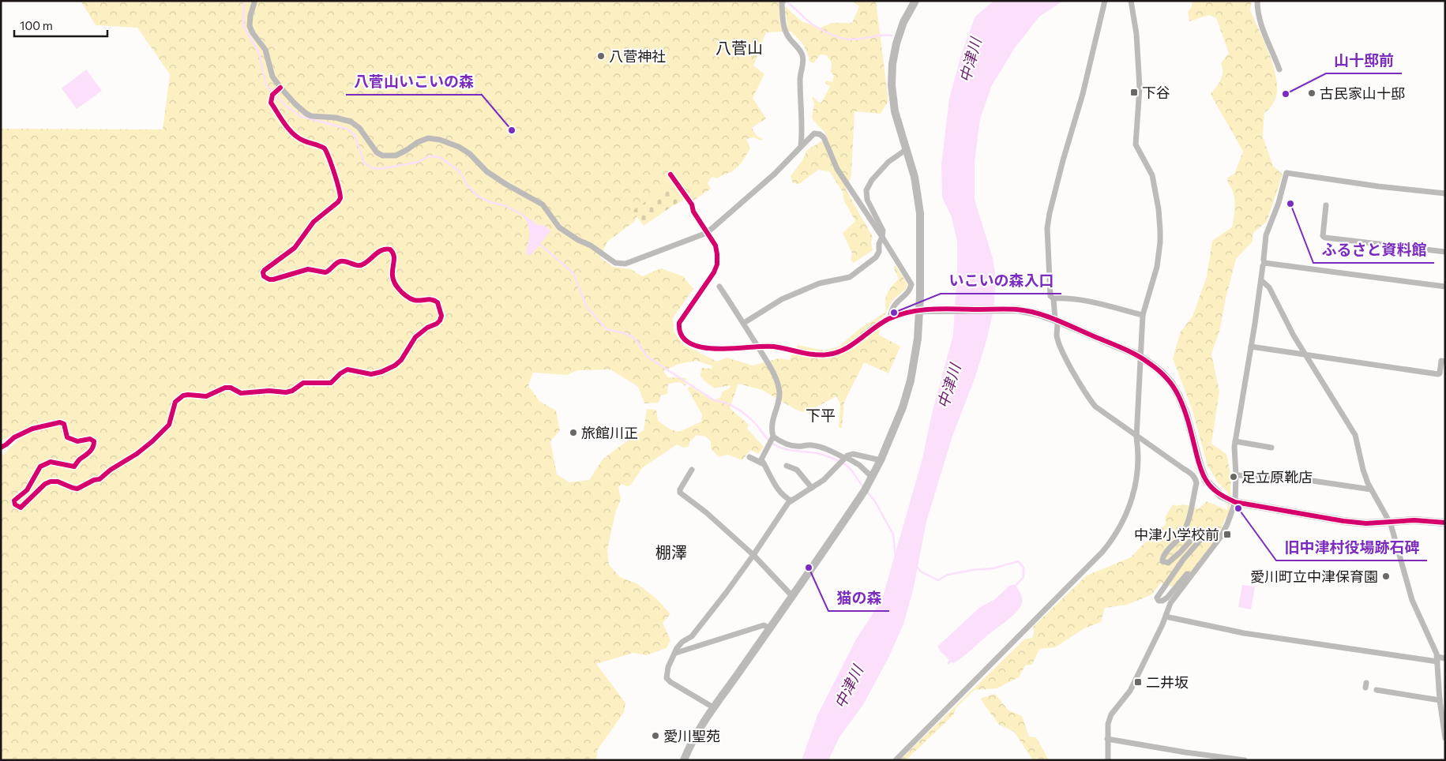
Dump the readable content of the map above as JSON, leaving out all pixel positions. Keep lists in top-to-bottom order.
{
  "districts": ["八菅山", "下平", "棚澤"],
  "water": ["中津川"],
  "places": {
    "other": [
      "八菅神社",
      "古民家山十邸",
      "山十邸前",
      "八菅山いこいの森",
      "ふるさと資料館",
      "いこいの森入口",
      "旅館川正",
      "足立原靴店",
      "旧中津村役場跡石碑",
      "猫の森",
      "愛川町立中津保育園",
      "愛川聖苑"
    ],
    "transit": ["下谷", "中津小学校前", "二井坂"]
  },
  "scale_bar": "100 m"
}
